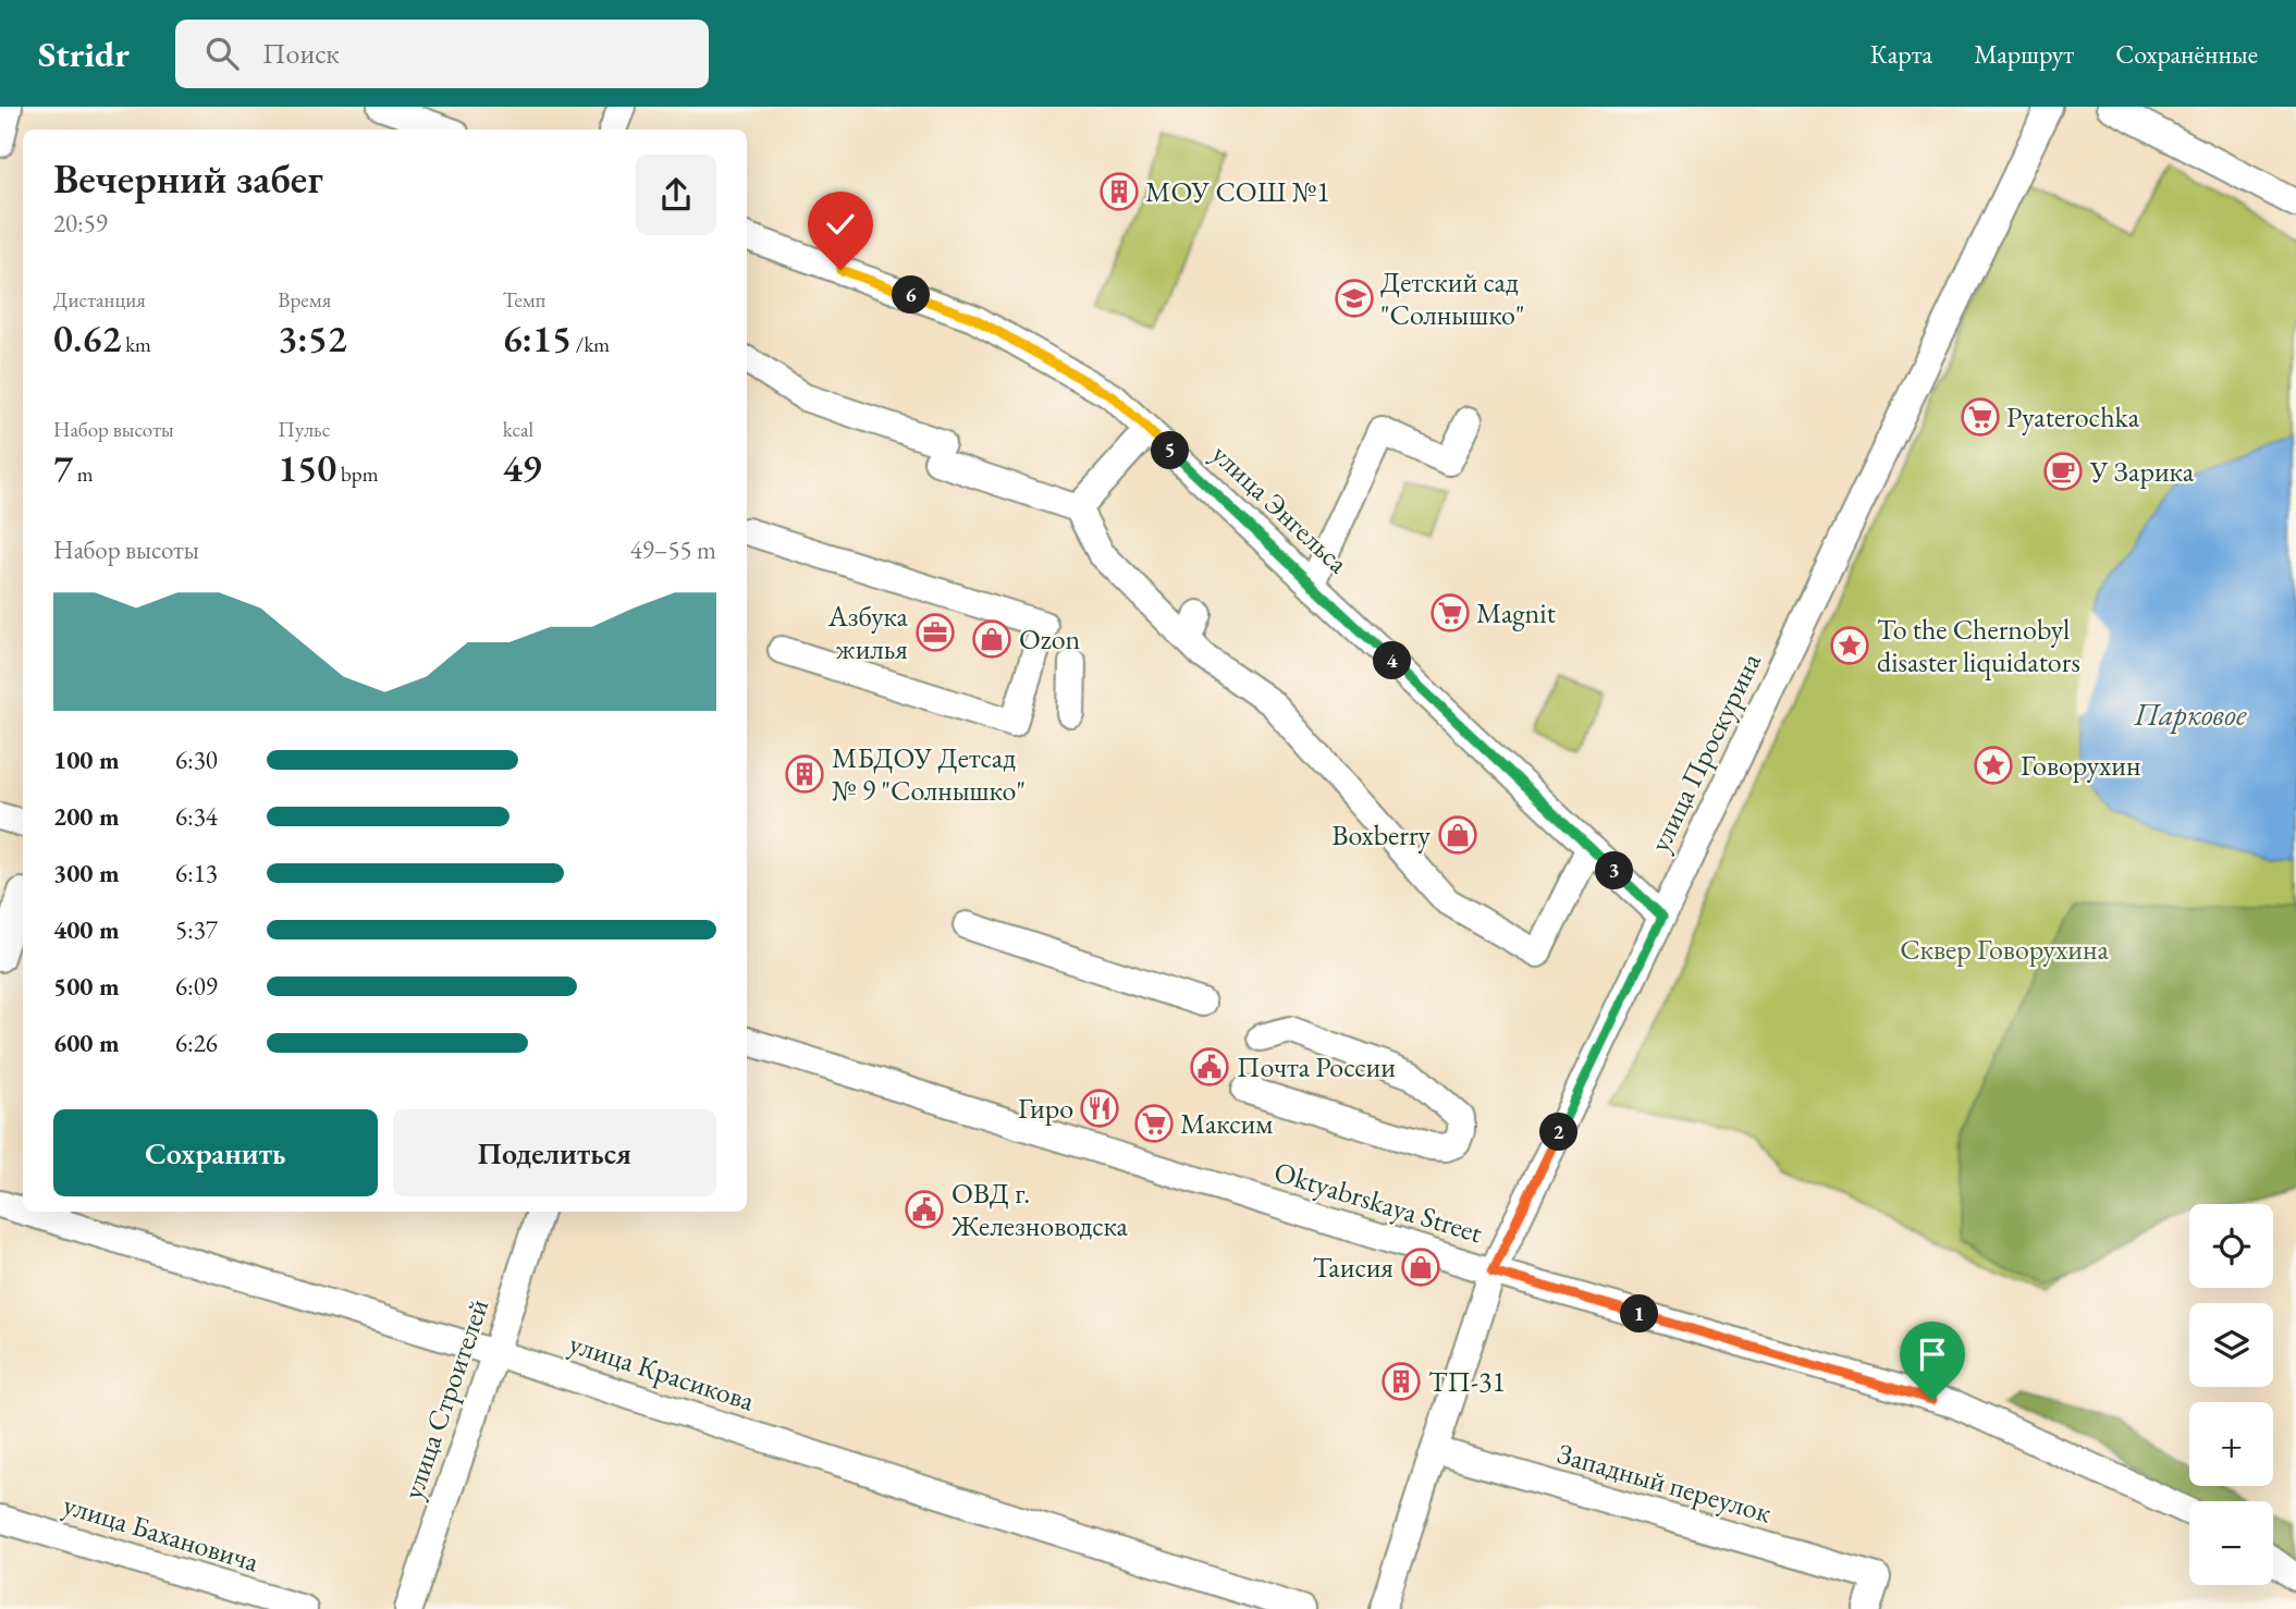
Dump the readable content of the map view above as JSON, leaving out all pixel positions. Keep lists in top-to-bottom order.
{
  "streets": {
    "street": [
      "улица Энгельса",
      "улица Проскурина",
      "Oktyabrskaya Street",
      "улица Красикова",
      "улица Строителей",
      "Западный переулок",
      "улица Бахановича"
    ]
  },
  "crossings": [
    ["улица Энгельса", "улица Проскурина"],
    ["улица Проскурина", "Oktyabrskaya Street"],
    ["улица Проскурина", "Западный переулок"],
    ["улица Красикова", "улица Строителей"]
  ],
  "water": ["Парковое"],
  "parks": ["Сквер Говорухина"],
  "places": {
    "building": ["МОУ СОШ №1", "МБДОУ Детсад № 9 \"Солнышко\"", "ТП-31"],
    "school or university": ["Детский сад \"Солнышко\""],
    "supermarket": ["Pyaterochka", "Magnit", "Максим"],
    "cafe": ["У Зарика"],
    "office": ["Азбука жилья"],
    "shop": ["Ozon", "Boxberry", "Таисия"],
    "place": ["To the Chernobyl disaster liquidators", "Говорухин"],
    "public building": ["Почта России", "ОВД г. Железноводска"],
    "restaurant": ["Гиро"]
  },
  "page": {
    "header": "Stridr",
    "search": "Поиск",
    "nav": ["Карта", "Маршрут", "Сохранённые"],
    "heading": ["Вечерний забег", "20:59"],
    "stats": [
      ["Дистанция", "0.62 km"],
      ["Время", "3:52"],
      ["Темп", "6:15 /km"],
      ["Набор высоты", "7 m"],
      ["Пульс", "150 bpm"],
      ["kcal", "49"]
    ],
    "pins": [
      "6",
      "5",
      "4",
      "3",
      "2",
      "1"
    ],
    "chart": ["Набор высоты", "49–55 m"],
    "list": [
      {
        "name": "100 m",
        "note": "6:30"
      },
      {
        "name": "200 m",
        "note": "6:34"
      },
      {
        "name": "300 m",
        "note": "6:13"
      },
      {
        "name": "400 m",
        "note": "5:37"
      },
      {
        "name": "500 m",
        "note": "6:09"
      },
      {
        "name": "600 m",
        "note": "6:26"
      }
    ],
    "buttons": ["Сохранить", "Поделиться"],
    "map_buttons": ["+", "−"]
  }
}
